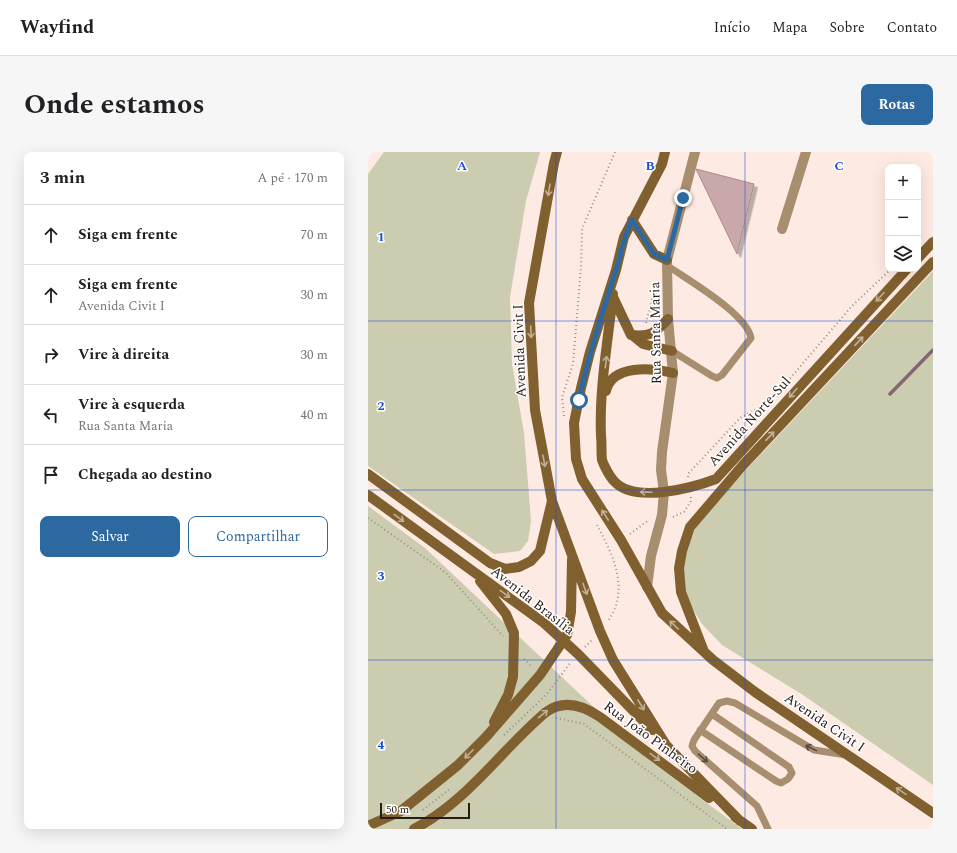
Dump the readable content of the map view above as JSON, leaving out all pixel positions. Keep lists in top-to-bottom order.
{
  "streets": {
    "main road": [
      "Avenida Civit I",
      "Avenida Norte-Sul",
      "Avenida Brasília",
      "Rua João Pinheiro"
    ],
    "street": ["Rua Santa Maria"]
  },
  "crossings": [
    ["Rua Santa Maria", "Avenida Civit I"],
    ["Rua Santa Maria", "Avenida Norte-Sul"],
    ["Avenida Civit I", "Avenida Norte-Sul"],
    ["Avenida Civit I", "Avenida Brasília"]
  ],
  "one_way": ["Avenida Brasília"],
  "scale_bar": "50 m",
  "page": {
    "header": "Wayfind",
    "nav": [
      "Início",
      "Mapa",
      "Sobre",
      "Contato"
    ],
    "title": "Onde estamos",
    "buttons": [
      "Rotas",
      ["Salvar", "Compartilhar"]
    ],
    "heading": ["3 min", "A pé · 170 m"],
    "map_buttons": ["+", "−"],
    "list": [
      ["Siga em frente", "70 m"],
      ["Siga em frente", "Avenida Civit I", "30 m"],
      ["Vire à direita", "30 m"],
      ["Vire à esquerda", "Rua Santa Maria", "40 m"],
      "Chegada ao destino"
    ],
    "scale": "50 m"
  },
  "grid": {
    "columns": ["A", "B", "C"],
    "rows": [
      "1",
      "2",
      "3",
      "4"
    ]
  }
}
